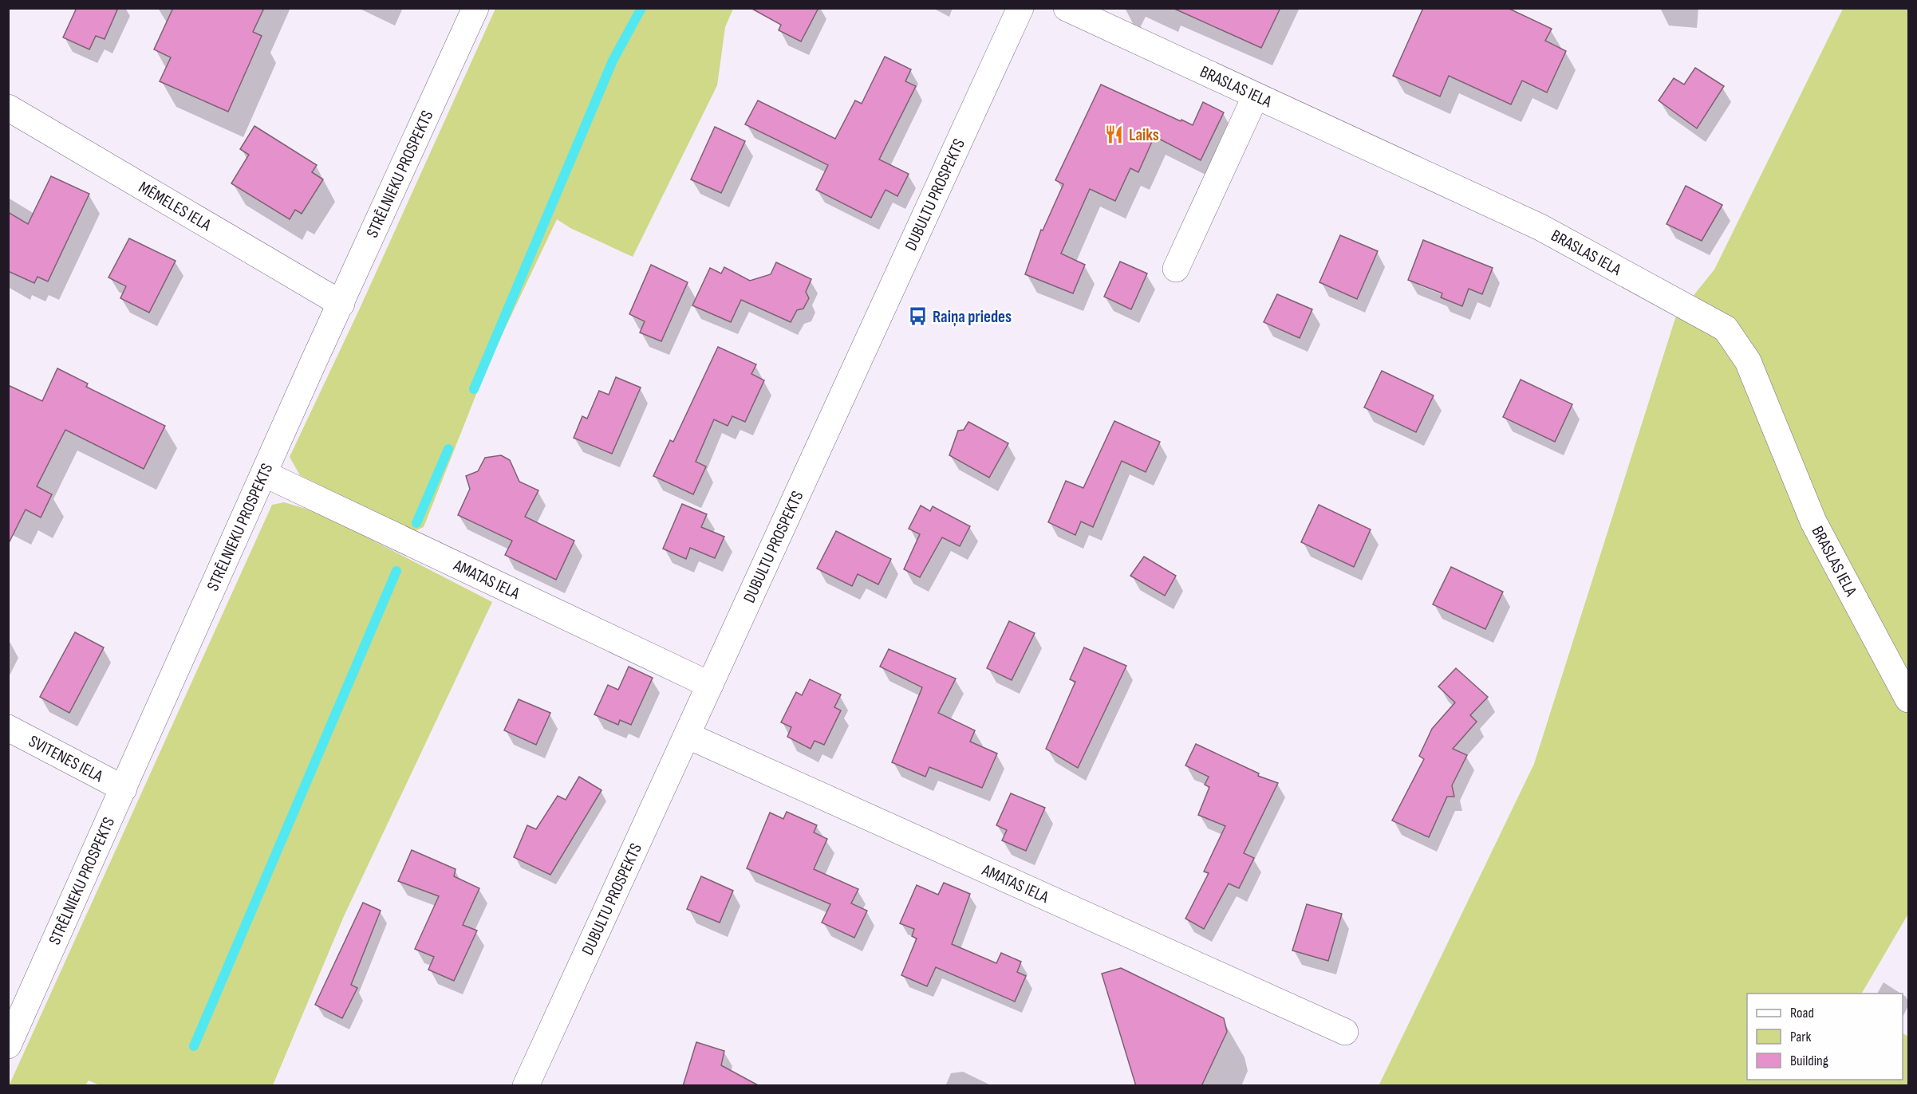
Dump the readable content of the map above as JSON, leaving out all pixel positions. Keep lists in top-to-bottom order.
{
  "streets": {
    "street": [
      "BRASLAS IELA",
      "STRĒLNIEKU PROSPEKTS",
      "DUBULTU PROSPEKTS",
      "MĒMELES IELA",
      "AMATAS IELA",
      "SVITENES IELA"
    ]
  },
  "crossings": [
    ["STRĒLNIEKU PROSPEKTS", "MĒMELES IELA"],
    ["STRĒLNIEKU PROSPEKTS", "AMATAS IELA"],
    ["STRĒLNIEKU PROSPEKTS", "SVITENES IELA"],
    ["DUBULTU PROSPEKTS", "AMATAS IELA"]
  ],
  "places": {
    "restaurant": ["Laiks"],
    "bus stop": ["Raiņa priedes"]
  },
  "legend": ["Road", "Park", "Building"]
}
